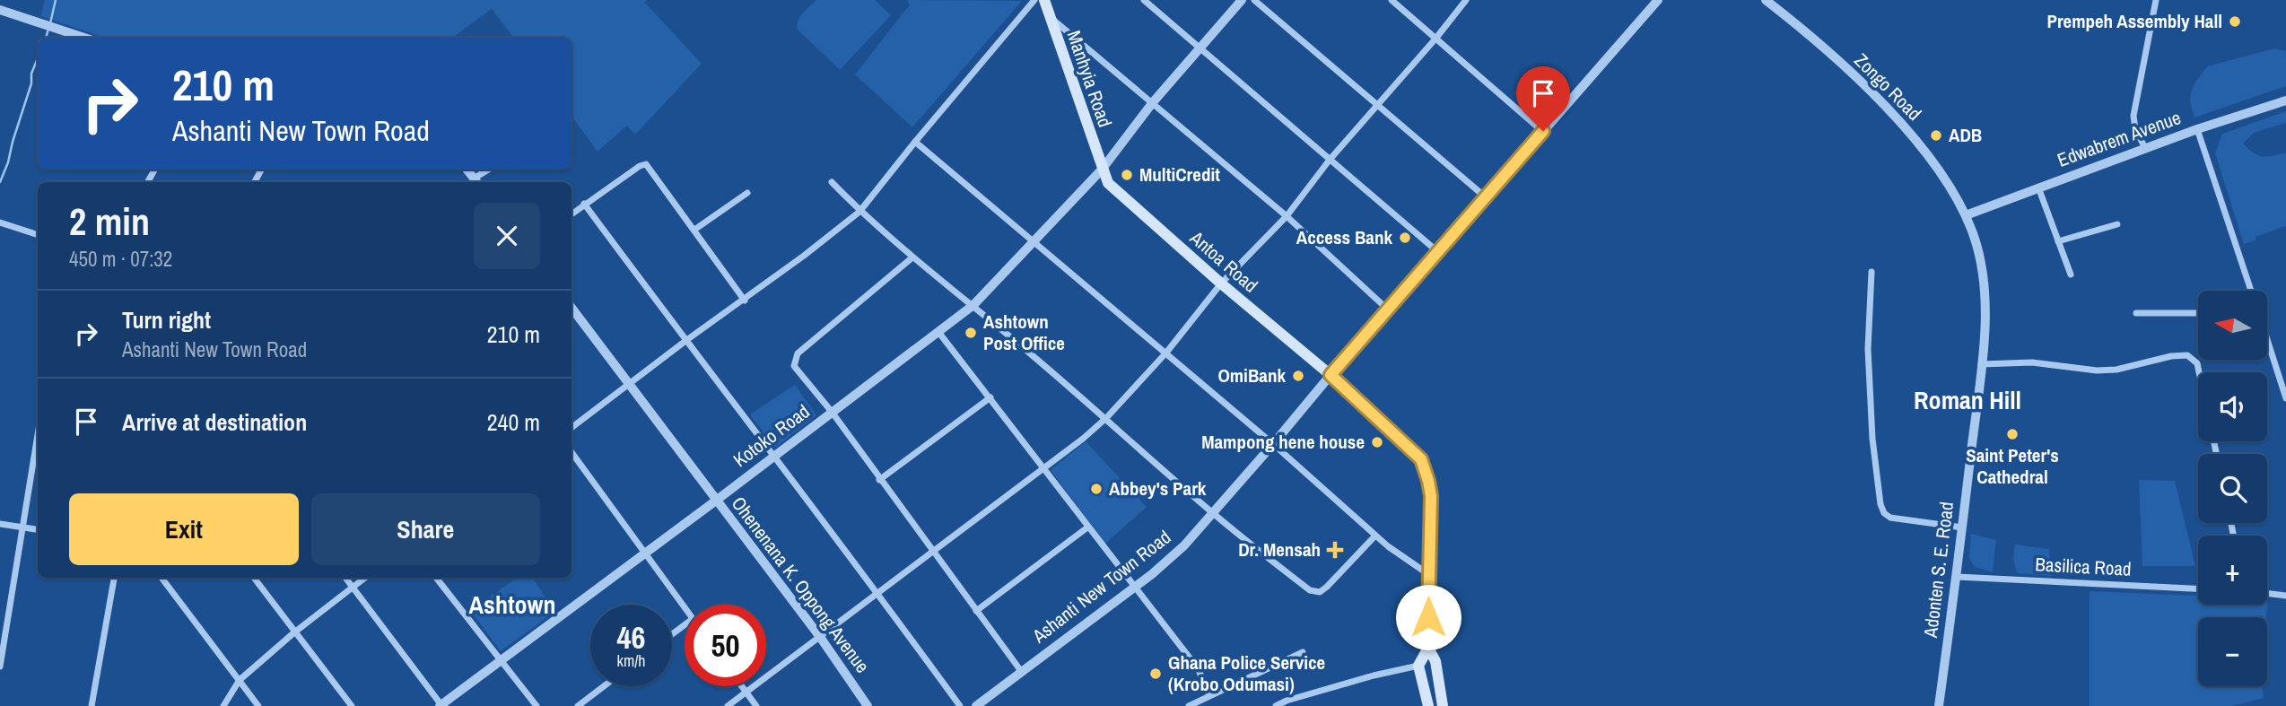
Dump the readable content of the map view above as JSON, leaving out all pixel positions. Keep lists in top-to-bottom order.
{
  "streets": {
    "main road": ["Manhyia Road", "Antoa Road"],
    "street": [
      "Zongo Road",
      "Edwabrem Avenue",
      "Kotoko Road",
      "Basilica Road",
      "Adonten S. E. Road",
      "Ohenenana K. Oppong Avenue",
      "Ashanti New Town Road"
    ]
  },
  "crossings": [
    ["Manhyia Road", "Antoa Road"],
    ["Manhyia Road", "Kotoko Road"],
    ["Zongo Road", "Edwabrem Avenue"],
    ["Zongo Road", "Adonten S. E. Road"],
    ["Edwabrem Avenue", "Adonten S. E. Road"],
    ["Antoa Road", "Kotoko Road"],
    ["Antoa Road", "Ashanti New Town Road"],
    ["Kotoko Road", "Ohenenana K. Oppong Avenue"],
    ["Basilica Road", "Adonten S. E. Road"]
  ],
  "districts": ["Roman Hill", "Ashtown"],
  "places": {
    "other": [
      "Prempeh Assembly Hall",
      "ADB",
      "MultiCredit",
      "Access Bank",
      "Ashtown Post Office",
      "OmiBank",
      "Saint Peter's Cathedral",
      "Mampong hene house",
      "Abbey's Park",
      "Ghana Police Service (Krobo Odumasi)"
    ],
    "health": ["Dr. Mensah"]
  },
  "north": "left",
  "page": {
    "turn": ["210 m", "Ashanti New Town Road"],
    "heading": ["2 min", "450 m · 07:32"],
    "list": [
      {
        "name": "Turn right",
        "note": "Ashanti New Town Road",
        "value": "210 m"
      },
      {
        "name": "Arrive at destination",
        "value": "240 m"
      }
    ],
    "map_buttons": ["+", "−"],
    "buttons": ["Exit", "Share"],
    "speed": "46 km/h",
    "limit": "50"
  }
}
